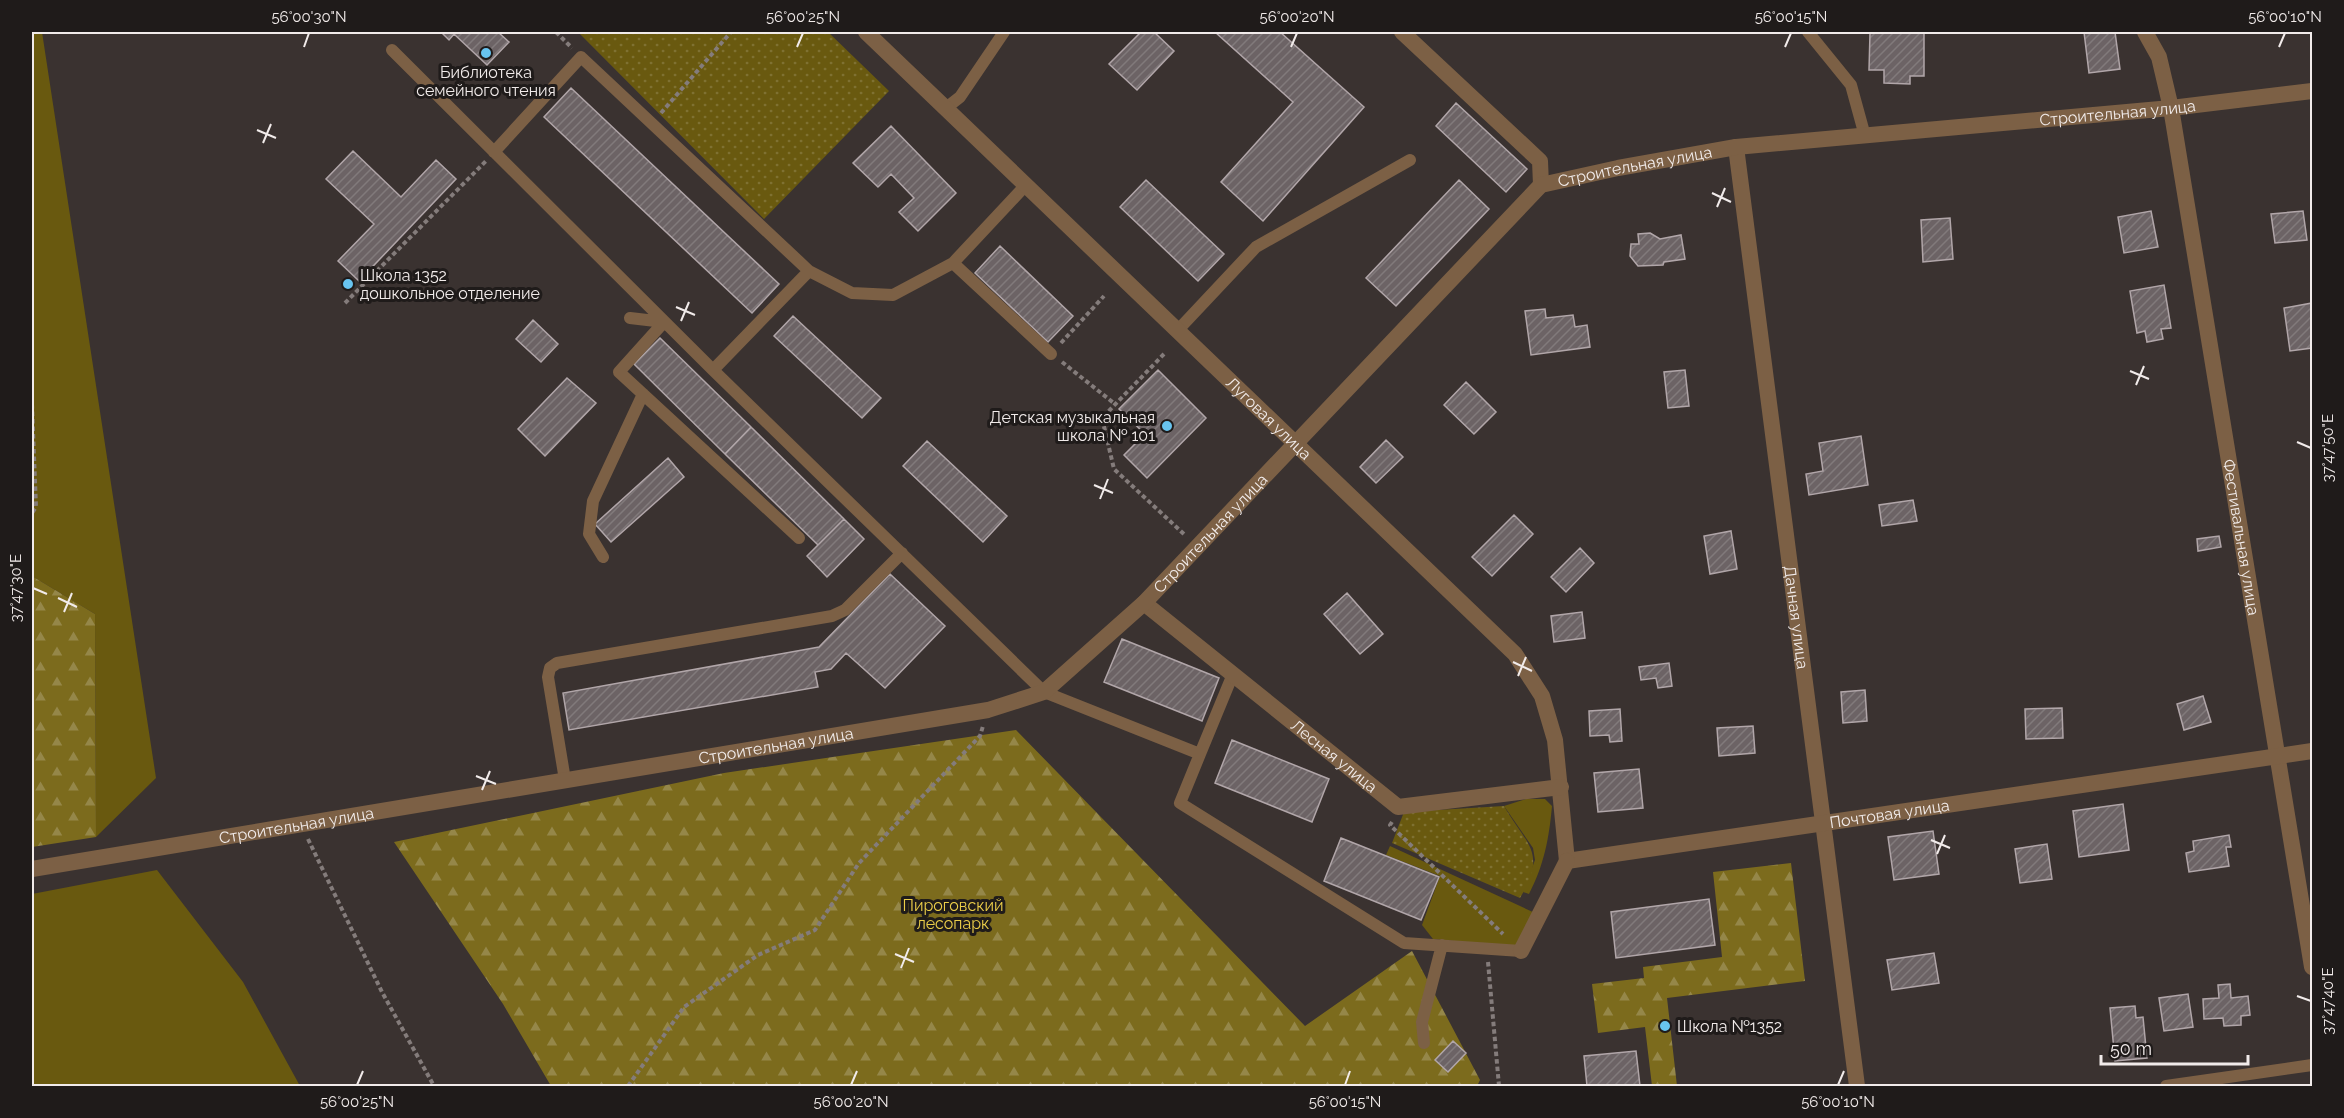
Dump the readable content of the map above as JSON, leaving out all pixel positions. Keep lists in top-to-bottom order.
{
  "streets": {
    "street": [
      "Строительная улица",
      "Луговая улица",
      "Фестивальная улица",
      "Дачная улица",
      "Лесная улица",
      "Почтовая улица"
    ]
  },
  "crossings": [
    ["Строительная улица", "Луговая улица"],
    ["Строительная улица", "Фестивальная улица"],
    ["Строительная улица", "Дачная улица"],
    ["Строительная улица", "Лесная улица"],
    ["Луговая улица", "Почтовая улица"],
    ["Фестивальная улица", "Почтовая улица"],
    ["Дачная улица", "Почтовая улица"]
  ],
  "parks": ["Пироговский лесопарк"],
  "places": [
    "Библиотека семейного чтения",
    "Школа 1352 дошкольное отделение",
    "Детская музыкальная школа № 101",
    "Школа №1352"
  ],
  "scale_bar": "50 m",
  "coordinates": [
    "56°00'30\"N",
    "56°00'25\"N",
    "56°00'20\"N",
    "56°00'15\"N",
    "56°00'10\"N",
    "37°47'50\"E",
    "37°47'30\"E",
    "37°47'40\"E"
  ]
}
